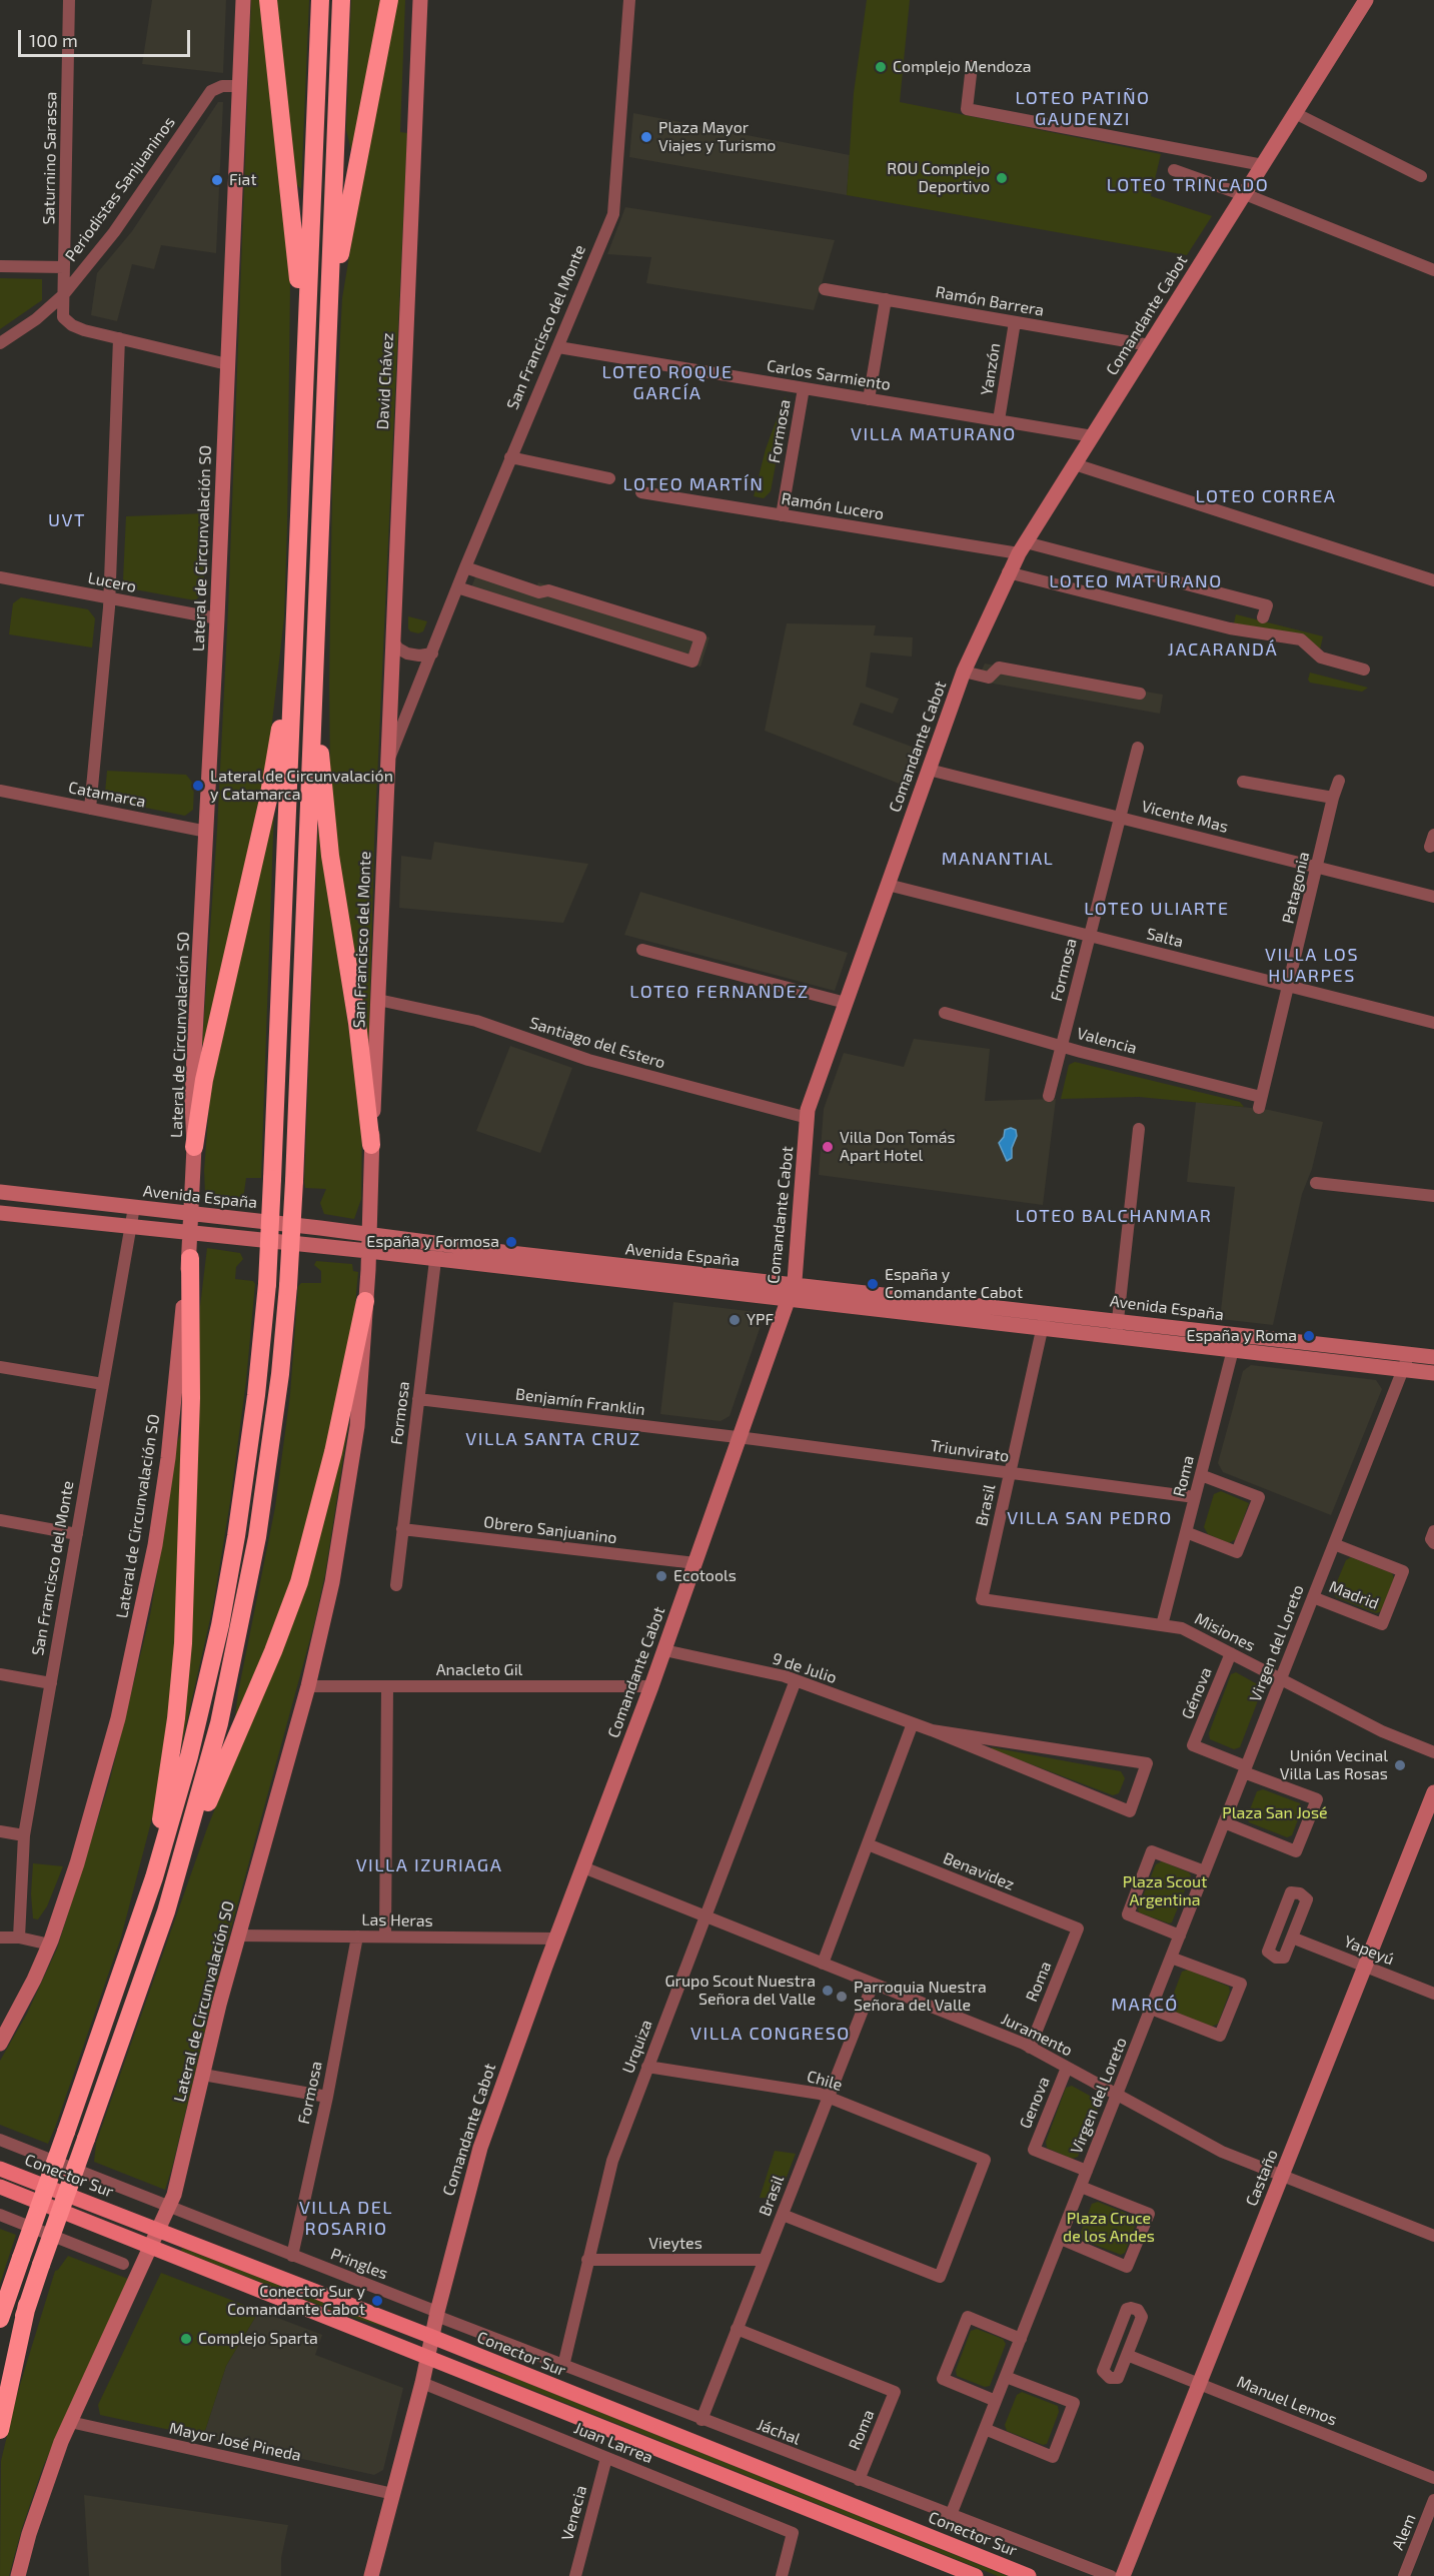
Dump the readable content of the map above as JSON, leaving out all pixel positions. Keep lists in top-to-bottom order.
{
  "streets": {
    "main road": ["Conector Sur"],
    "street": [
      "Saturnino Sarassa",
      "Periodistas Sanjuaninos",
      "Ramón Barrera",
      "Comandante Cabot",
      "San Francisco del Monte",
      "Yanzón",
      "Carlos Sarmiento",
      "David Chávez",
      "Formosa",
      "Ramón Lucero",
      "Lateral de Circunvalación SO",
      "Lucero",
      "Catamarca",
      "Vicente Mas",
      "Patagonia",
      "Salta",
      "Valencia",
      "Santiago del Estero",
      "Avenida España",
      "Benjamín Franklin",
      "Triunvirato",
      "Roma",
      "Brasil",
      "Obrero Sanjuanino",
      "Madrid",
      "Misiones",
      "Virgen del Loreto",
      "9 de Julio",
      "Anacleto Gil",
      "Génova",
      "Benavidez",
      "Las Heras",
      "Yapeyú",
      "Juramento",
      "Urquiza",
      "Chile",
      "Genova",
      "Castaño",
      "Vieytes",
      "Pringles",
      "Manuel Lemos",
      "Jáchal",
      "Mayor José Pineda",
      "Juan Larrea",
      "Venecia",
      "Alem"
    ]
  },
  "crossings": [
    ["Saturnino Sarassa", "Periodistas Sanjuaninos"],
    ["Periodistas Sanjuaninos", "Lateral de Circunvalación SO"],
    ["Ramón Barrera", "Comandante Cabot"],
    ["Ramón Barrera", "Yanzón"],
    ["Comandante Cabot", "Carlos Sarmiento"],
    ["Comandante Cabot", "Ramón Lucero"],
    ["Comandante Cabot", "Vicente Mas"],
    ["Comandante Cabot", "Salta"],
    ["Comandante Cabot", "Santiago del Estero"],
    ["Comandante Cabot", "Avenida España"],
    ["Comandante Cabot", "Benjamín Franklin"],
    ["Comandante Cabot", "Triunvirato"],
    ["Comandante Cabot", "Obrero Sanjuanino"],
    ["Comandante Cabot", "9 de Julio"],
    ["Comandante Cabot", "Anacleto Gil"],
    ["Comandante Cabot", "Las Heras"],
    ["Comandante Cabot", "Juramento"],
    ["Comandante Cabot", "Conector Sur"],
    ["Comandante Cabot", "Pringles"],
    ["Comandante Cabot", "Jáchal"],
    ["Comandante Cabot", "Mayor José Pineda"],
    ["Comandante Cabot", "Juan Larrea"],
    ["San Francisco del Monte", "Carlos Sarmiento"],
    ["San Francisco del Monte", "David Chávez"],
    ["San Francisco del Monte", "Lateral de Circunvalación SO"],
    ["San Francisco del Monte", "Santiago del Estero"],
    ["San Francisco del Monte", "Avenida España"],
    ["Yanzón", "Carlos Sarmiento"],
    ["Carlos Sarmiento", "Formosa"],
    ["Formosa", "Ramón Lucero"],
    ["Formosa", "Vicente Mas"],
    ["Formosa", "Salta"],
    ["Formosa", "Valencia"],
    ["Formosa", "Avenida España"],
    ["Formosa", "Benjamín Franklin"],
    ["Formosa", "Obrero Sanjuanino"],
    ["Formosa", "Las Heras"],
    ["Formosa", "Pringles"],
    ["Lateral de Circunvalación SO", "Lucero"],
    ["Lateral de Circunvalación SO", "Catamarca"],
    ["Lateral de Circunvalación SO", "Avenida España"],
    ["Lateral de Circunvalación SO", "Anacleto Gil"],
    ["Lateral de Circunvalación SO", "Las Heras"],
    ["Lateral de Circunvalación SO", "Conector Sur"],
    ["Lateral de Circunvalación SO", "Pringles"],
    ["Lateral de Circunvalación SO", "Mayor José Pineda"],
    ["Vicente Mas", "Patagonia"],
    ["Patagonia", "Salta"],
    ["Patagonia", "Valencia"],
    ["Avenida España", "Roma"],
    ["Avenida España", "Brasil"],
    ["Avenida España", "Virgen del Loreto"],
    ["Benjamín Franklin", "Triunvirato"],
    ["Triunvirato", "Roma"],
    ["Triunvirato", "Brasil"],
    ["Roma", "Brasil"],
    ["Roma", "Misiones"],
    ["Roma", "Benavidez"],
    ["Roma", "Juramento"],
    ["Roma", "Jáchal"],
    ["Brasil", "Misiones"],
    ["Brasil", "Juramento"],
    ["Brasil", "Chile"],
    ["Brasil", "Vieytes"],
    ["Brasil", "Jáchal"],
    ["Madrid", "Virgen del Loreto"],
    ["Misiones", "Virgen del Loreto"],
    ["Misiones", "Génova"],
    ["Virgen del Loreto", "Génova"],
    ["Virgen del Loreto", "Juramento"],
    ["Virgen del Loreto", "Genova"],
    ["Virgen del Loreto", "Jáchal"],
    ["9 de Julio", "Urquiza"],
    ["Yapeyú", "Castaño"],
    ["Juramento", "Urquiza"],
    ["Juramento", "Genova"],
    ["Juramento", "Castaño"],
    ["Urquiza", "Chile"],
    ["Urquiza", "Vieytes"],
    ["Urquiza", "Jáchal"],
    ["Castaño", "Manuel Lemos"],
    ["Pringles", "Jáchal"],
    ["Juan Larrea", "Venecia"]
  ],
  "districts": [
    "LOTEO PATIÑO GAUDENZI",
    "LOTEO TRINCADO",
    "LOTEO ROQUE GARCÍA",
    "VILLA MATURANO",
    "LOTEO MARTÍN",
    "LOTEO CORREA",
    "UVT",
    "LOTEO MATURANO",
    "JACARANDÁ",
    "MANANTIAL",
    "LOTEO ULIARTE",
    "VILLA LOS HUARPES",
    "LOTEO FERNANDEZ",
    "LOTEO BALCHANMAR",
    "VILLA SANTA CRUZ",
    "VILLA SAN PEDRO",
    "VILLA IZURIAGA",
    "MARCÓ",
    "VILLA CONGRESO",
    "VILLA DEL ROSARIO"
  ],
  "parks": ["Plaza San José", "Plaza Scout Argentina", "Plaza Cruce de los Andes"],
  "places": [
    "Complejo Mendoza",
    "Plaza Mayor Viajes y Turismo",
    "ROU Complejo Deportivo",
    "Fiat",
    "Lateral de Circunvalación y Catamarca",
    "Villa Don Tomás Apart Hotel",
    "España y Formosa",
    "España y Comandante Cabot",
    "YPF",
    "España y Roma",
    "Ecotools",
    "Unión Vecinal Villa Las Rosas",
    "Grupo Scout Nuestra Señora del Valle",
    "Parroquia Nuestra Señora del Valle",
    "Conector Sur y Comandante Cabot",
    "Complejo Sparta"
  ],
  "scale_bar": "100 m"
}
